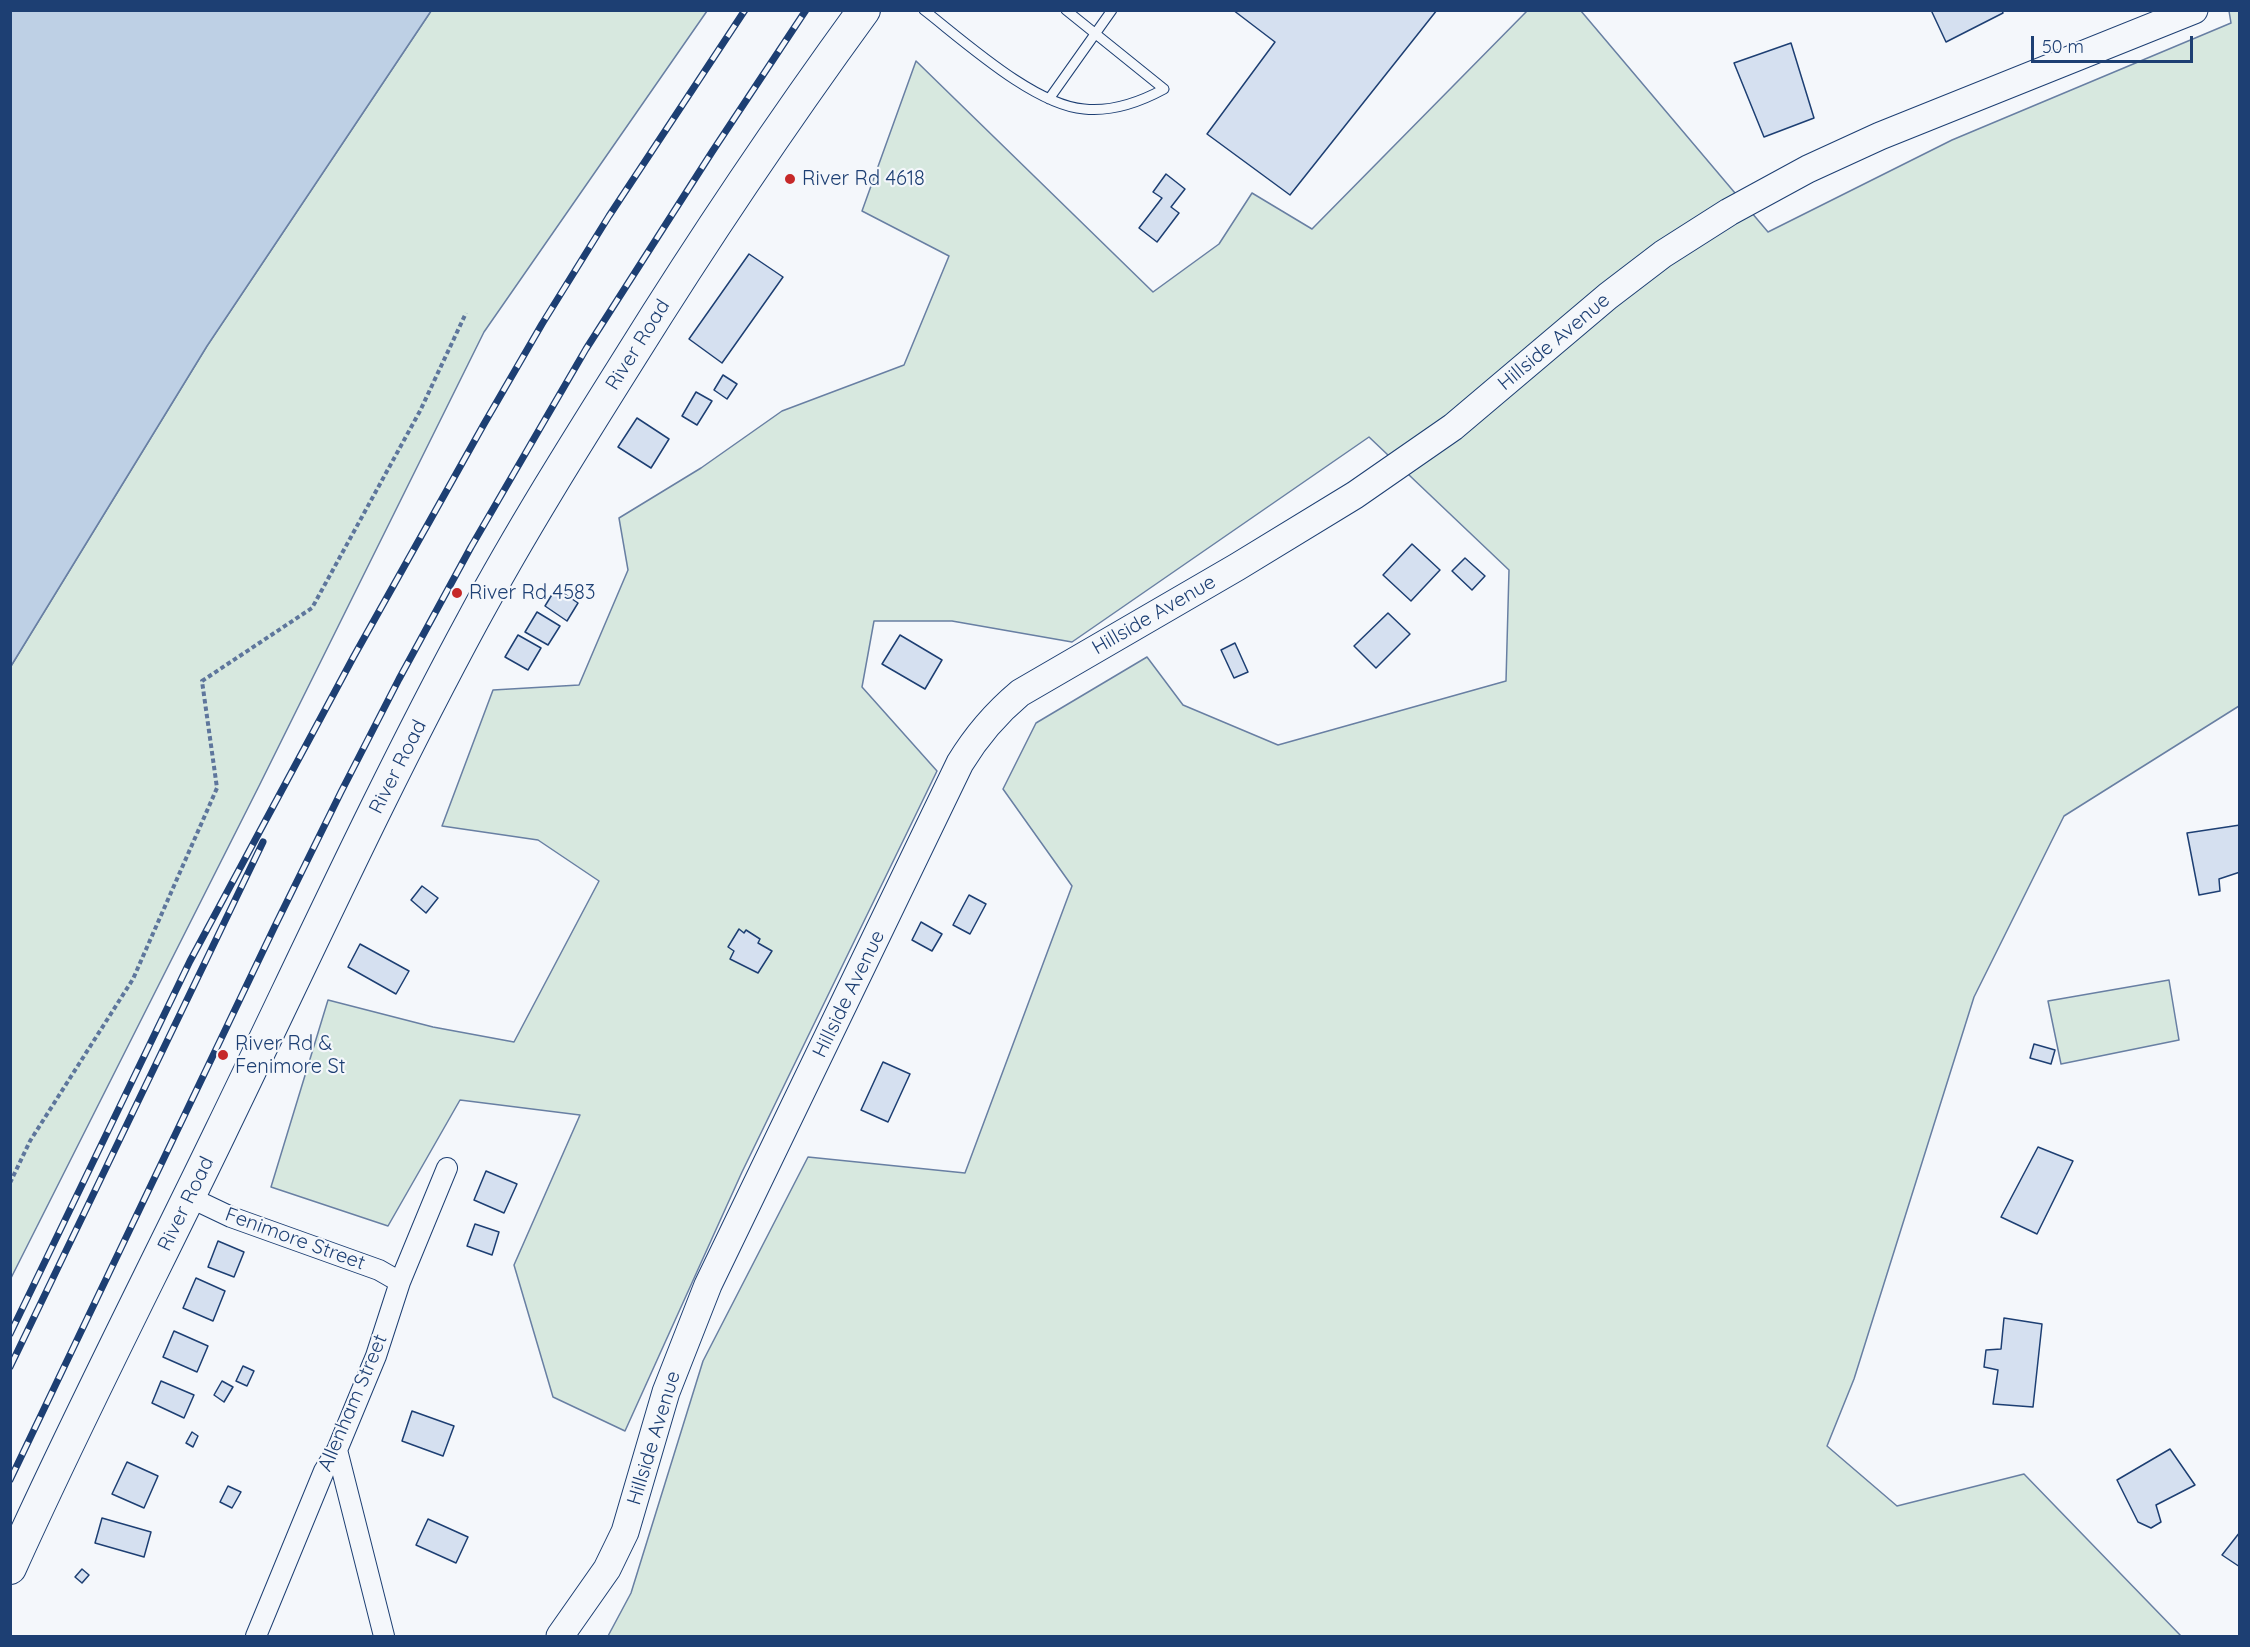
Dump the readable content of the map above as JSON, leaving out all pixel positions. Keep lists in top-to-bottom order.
{
  "streets": {
    "main road": ["River Road"],
    "street": ["Hillside Avenue", "Fenimore Street", "Allenham Street"]
  },
  "crossings": [
    ["River Road", "Fenimore Street"],
    ["Fenimore Street", "Allenham Street"]
  ],
  "places": ["River Rd 4618", "River Rd 4583", "River Rd & Fenimore St"],
  "scale_bar": "50 m"
}
